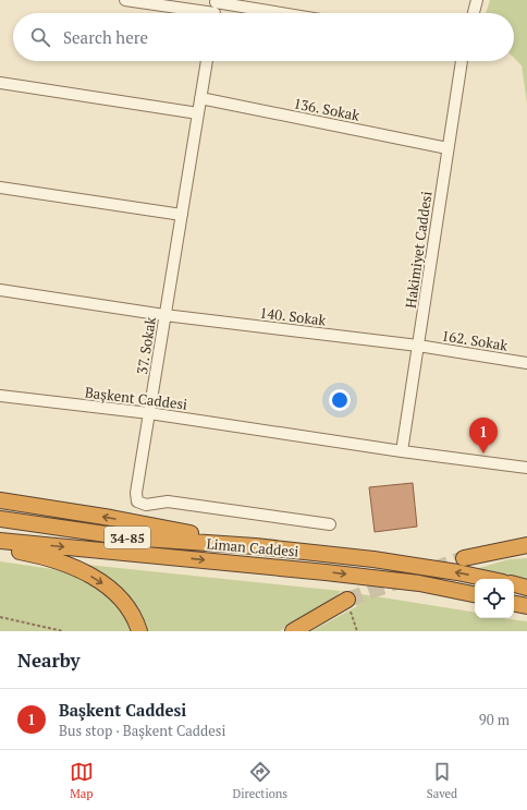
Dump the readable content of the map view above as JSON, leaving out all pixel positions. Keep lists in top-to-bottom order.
{
  "streets": {
    "highway": ["34-85", "Liman Caddesi"],
    "street": [
      "136. Sokak",
      "Hakimiyet Caddesi",
      "140. Sokak",
      "162. Sokak",
      "37. Sokak",
      "Başkent Caddesi"
    ]
  },
  "crossings": [
    ["136. Sokak", "Hakimiyet Caddesi"],
    ["136. Sokak", "37. Sokak"],
    ["Hakimiyet Caddesi", "140. Sokak"],
    ["Hakimiyet Caddesi", "162. Sokak"],
    ["Hakimiyet Caddesi", "Başkent Caddesi"],
    ["140. Sokak", "162. Sokak"],
    ["140. Sokak", "37. Sokak"],
    ["37. Sokak", "Başkent Caddesi"]
  ],
  "page": {
    "search": "Search here",
    "pins": "1",
    "heading": "Nearby",
    "list": [
      {
        "mark": "1",
        "name": "Başkent Caddesi",
        "note": "Bus stop · Başkent Caddesi",
        "value": "90 m"
      }
    ],
    "nav": ["Map", "Directions", "Saved"]
  }
}
